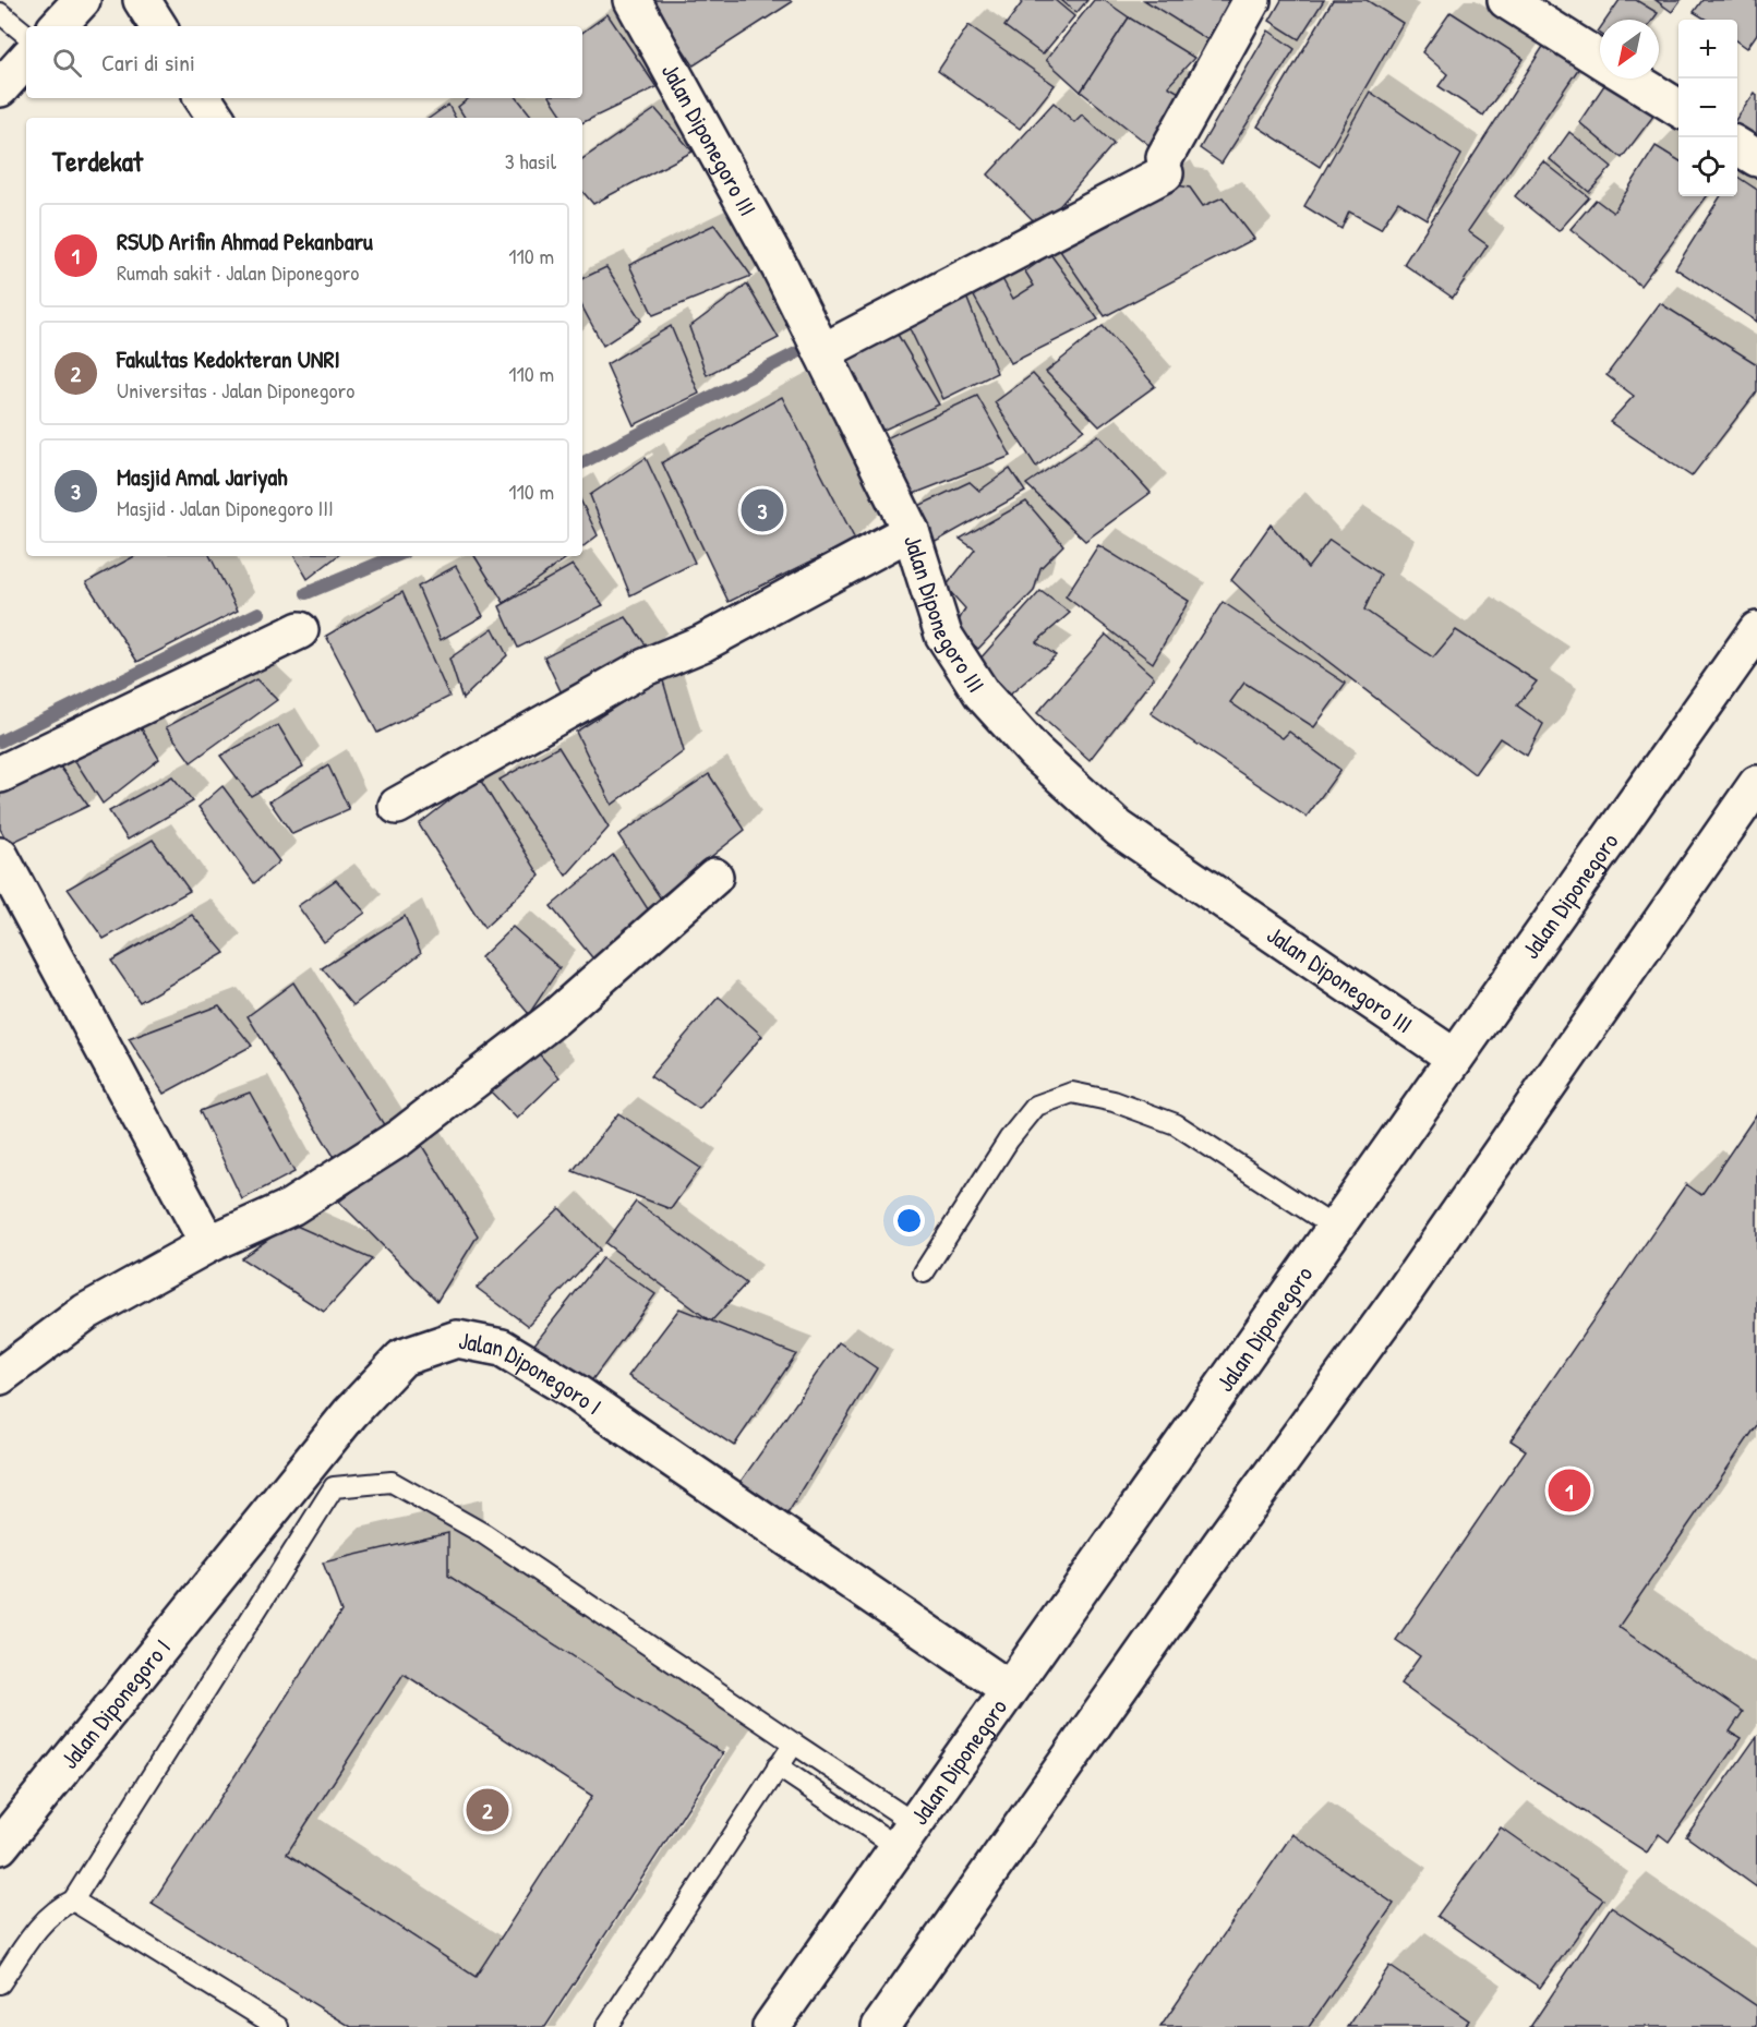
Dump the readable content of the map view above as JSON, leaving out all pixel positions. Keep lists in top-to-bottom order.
{
  "streets": {
    "street": ["Jalan Diponegoro III", "Jalan Diponegoro", "Jalan Diponegoro I"]
  },
  "crossings": [
    ["Jalan Diponegoro III", "Jalan Diponegoro"],
    ["Jalan Diponegoro", "Jalan Diponegoro I"]
  ],
  "north": "bottom left",
  "page": {
    "map_buttons": ["+", "−"],
    "search": "Cari di sini",
    "heading": ["Terdekat", "3 hasil"],
    "list": [
      {
        "mark": "1",
        "name": "RSUD Arifin Ahmad Pekanbaru",
        "note": "Rumah sakit · Jalan Diponegoro",
        "value": "110 m"
      },
      {
        "mark": "2",
        "name": "Fakultas Kedokteran UNRI",
        "note": "Universitas · Jalan Diponegoro",
        "value": "110 m"
      },
      {
        "mark": "3",
        "name": "Masjid Amal Jariyah",
        "note": "Masjid · Jalan Diponegoro III",
        "value": "110 m"
      }
    ],
    "pins": ["3", "1", "2"]
  }
}
